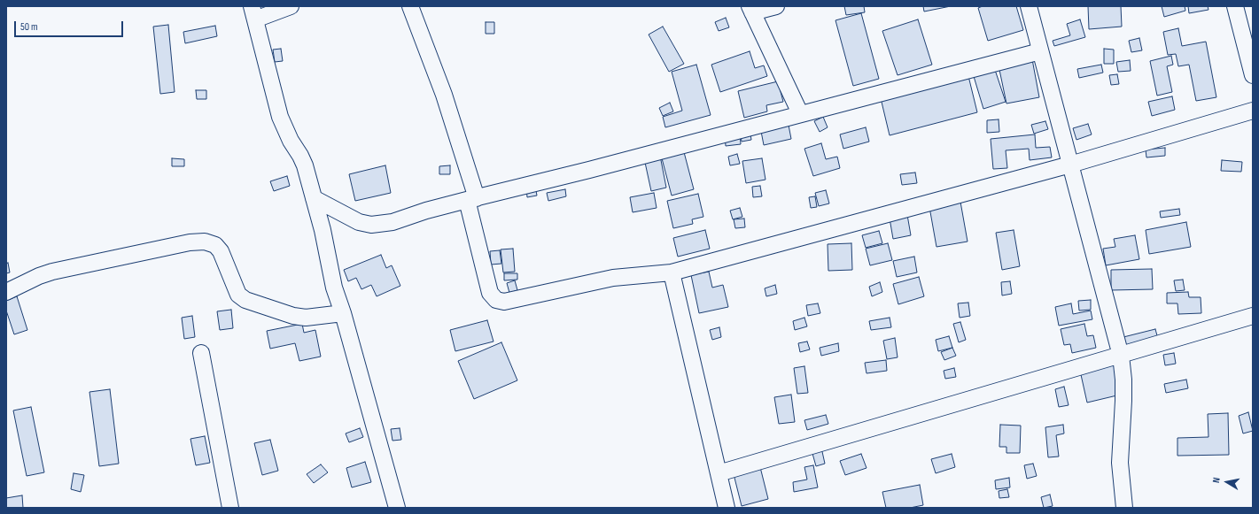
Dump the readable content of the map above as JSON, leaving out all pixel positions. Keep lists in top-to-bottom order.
{
  "scale_bar": "50 m",
  "north": "left"
}
